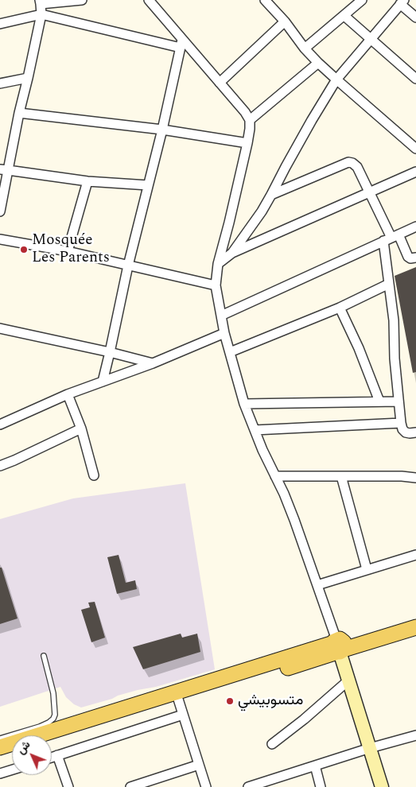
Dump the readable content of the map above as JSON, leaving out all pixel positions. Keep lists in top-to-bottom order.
{
  "places": ["Mosquée Les Parents", "متسوبيشي"],
  "north": "top left"
}
